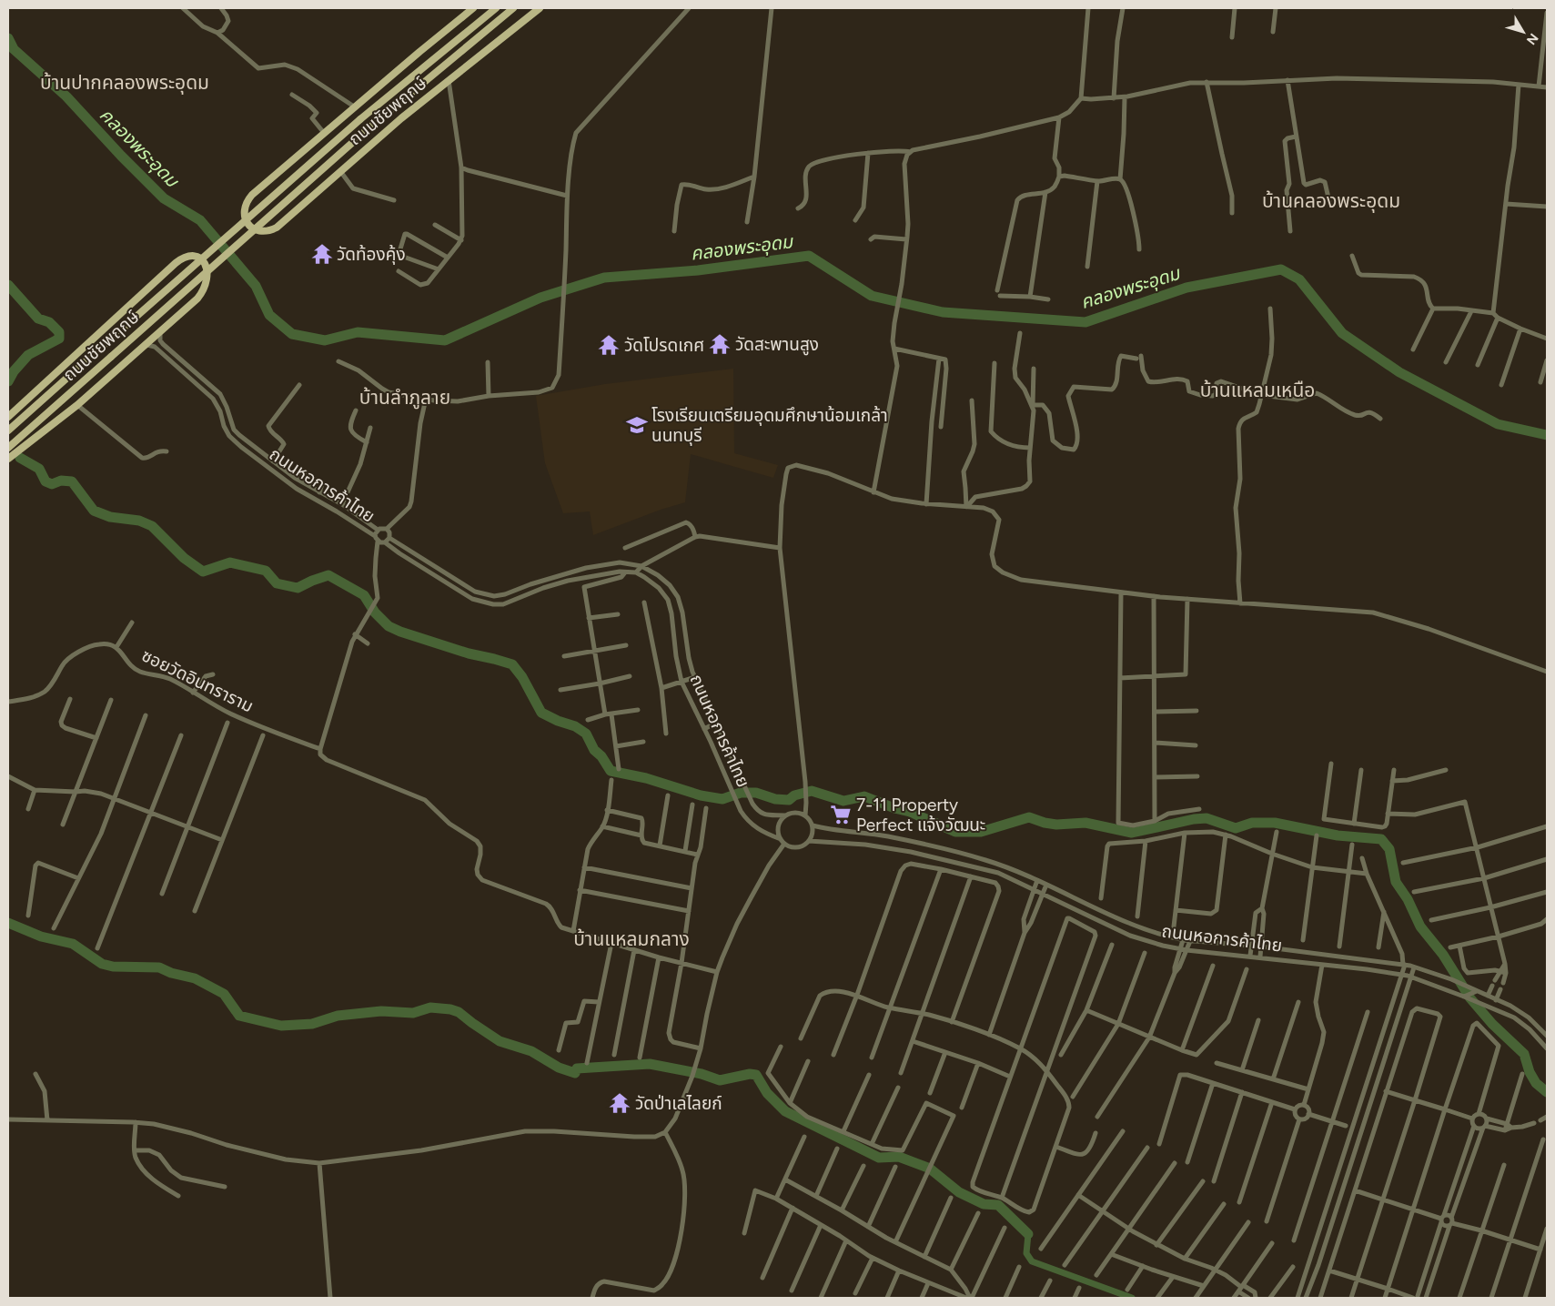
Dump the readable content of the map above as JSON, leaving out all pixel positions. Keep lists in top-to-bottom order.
{
  "streets": {
    "main road": ["ถนนชัยพฤกษ์"],
    "street": ["ถนนหอการค้าไทย", "ซอยวัดอินทราราม"]
  },
  "districts": [
    "บ้านปากคลองพระอุดม",
    "บ้านคลองพระอุดม",
    "บ้านแหลมเหนือ",
    "บ้านลำภูลาย",
    "บ้านแหลมกลาง"
  ],
  "water": ["คลองพระอุดม"],
  "places": {
    "temple": [
      "วัดท้องคุ้ง",
      "วัดสะพานสูง",
      "วัดโปรดเกศ",
      "วัดป่าเลไลยก์"
    ],
    "school or university": ["โรงเรียนเตรียมอุดมศึกษาน้อมเกล้า นนทบุรี"],
    "supermarket": ["7-11 Property Perfect แจ้งวัฒนะ"]
  },
  "north": "bottom right"
}
